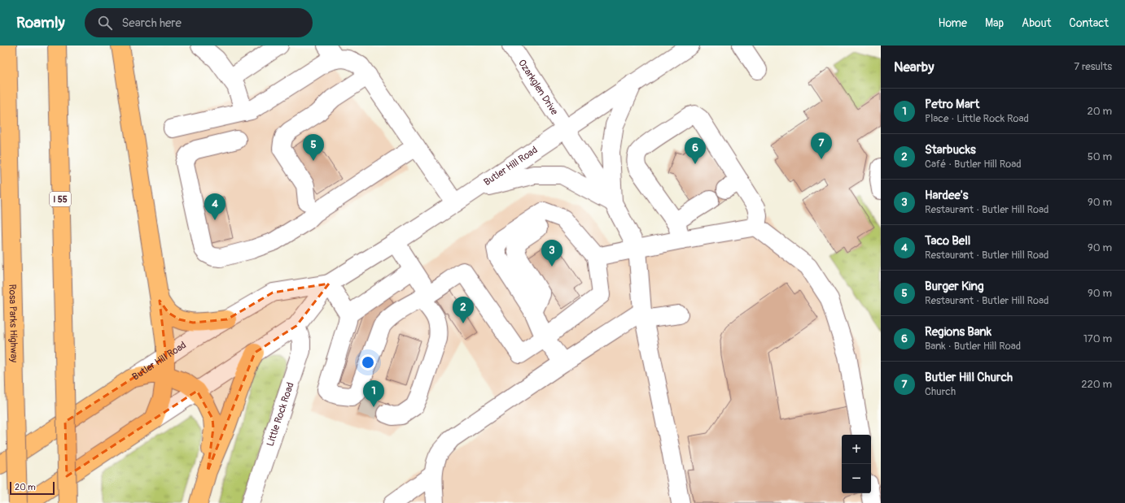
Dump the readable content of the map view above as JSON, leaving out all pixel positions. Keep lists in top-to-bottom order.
{
  "streets": {
    "main road": ["Butler Hill Road", "I 55", "Rosa Parks Highway"],
    "street": ["Ozarkglen Drive", "Little Rock Road"]
  },
  "crossings": [
    ["Ozarkglen Drive", "Butler Hill Road"],
    ["Butler Hill Road", "Little Rock Road"]
  ],
  "scale_bar": "20 m",
  "page": {
    "header": "Roamly",
    "search": "Search here",
    "nav": [
      "Home",
      "Map",
      "About",
      "Contact"
    ],
    "heading": ["Nearby", "7 results"],
    "list": [
      {
        "mark": "1",
        "name": "Petro Mart",
        "note": "Place · Little Rock Road",
        "value": "20 m"
      },
      {
        "mark": "2",
        "name": "Starbucks",
        "note": "Café · Butler Hill Road",
        "value": "50 m"
      },
      {
        "mark": "3",
        "name": "Hardee's",
        "note": "Restaurant · Butler Hill Road",
        "value": "90 m"
      },
      {
        "mark": "4",
        "name": "Taco Bell",
        "note": "Restaurant · Butler Hill Road",
        "value": "90 m"
      },
      {
        "mark": "5",
        "name": "Burger King",
        "note": "Restaurant · Butler Hill Road",
        "value": "90 m"
      },
      {
        "mark": "6",
        "name": "Regions Bank",
        "note": "Bank · Butler Hill Road",
        "value": "170 m"
      },
      {
        "mark": "7",
        "name": "Butler Hill Church",
        "note": "Church",
        "value": "220 m"
      }
    ],
    "pins": [
      "7",
      "5",
      "6",
      "4",
      "3",
      "2",
      "1"
    ],
    "map_buttons": ["+", "−"],
    "scale": "20 m"
  }
}
